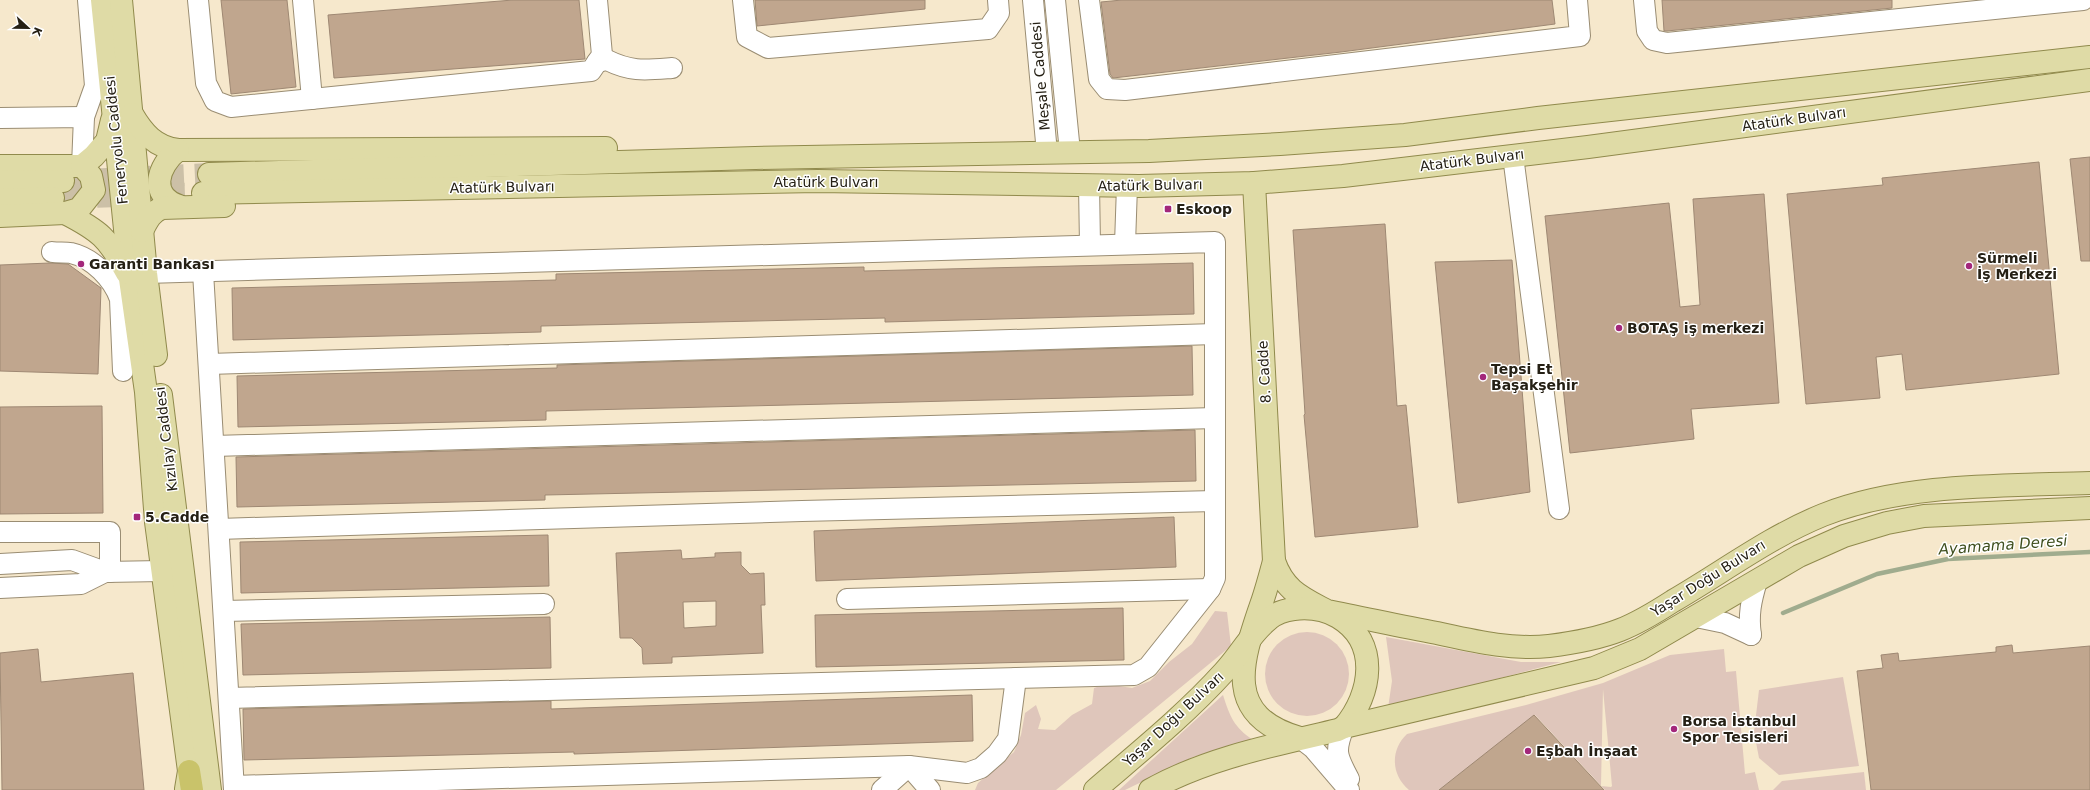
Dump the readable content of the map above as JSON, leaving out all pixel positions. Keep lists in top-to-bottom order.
{
  "streets": {
    "main road": [
      "Atatürk Bulvarı",
      "Feneryolu Caddesi",
      "8. Cadde",
      "Kızılay Caddesi",
      "Yaşar Doğu Bulvarı"
    ],
    "street": ["Meşale Caddesi"]
  },
  "crossings": [
    ["Meşale Caddesi", "Atatürk Bulvarı"],
    ["Atatürk Bulvarı", "8. Cadde"],
    ["Feneryolu Caddesi", "Kızılay Caddesi"],
    ["8. Cadde", "Yaşar Doğu Bulvarı"]
  ],
  "water": ["Ayamama Deresi"],
  "places": {
    "transit": ["Eskoop", "5.Cadde"],
    "other": [
      "Garanti Bankası",
      "Sürmeli İş Merkezi",
      "BOTAŞ iş merkezi",
      "Tepsi Et Başakşehir",
      "Borsa İstanbul Spor Tesisleri",
      "Eşbah İnşaat"
    ]
  },
  "north": "right"
}
